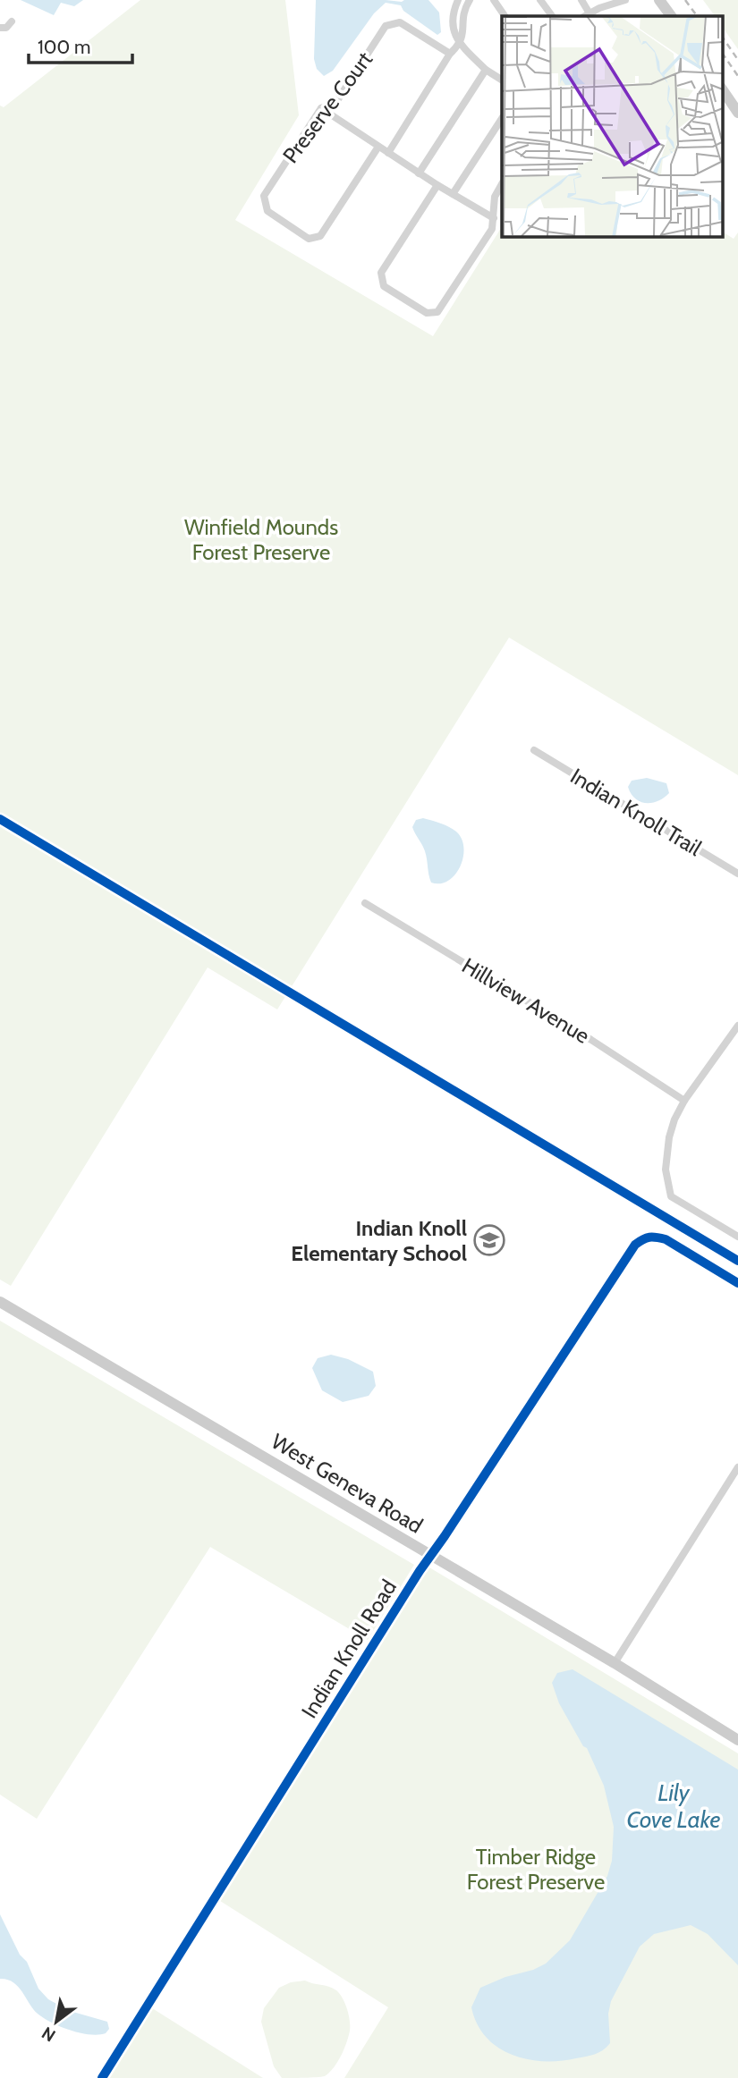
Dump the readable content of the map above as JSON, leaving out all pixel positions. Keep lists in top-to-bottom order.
{
  "streets": {
    "main road": ["West Geneva Road"],
    "street": [
      "Preserve Court",
      "Indian Knoll Trail",
      "Hillview Avenue",
      "Indian Knoll Road"
    ]
  },
  "crossings": [
    ["West Geneva Road", "Indian Knoll Road"]
  ],
  "water": ["Lily Cove Lake"],
  "parks": ["Winfield Mounds Forest Preserve", "Timber Ridge Forest Preserve"],
  "places": {
    "school or university": ["Indian Knoll Elementary School"]
  },
  "scale_bar": "100 m",
  "north": "bottom left"
}
